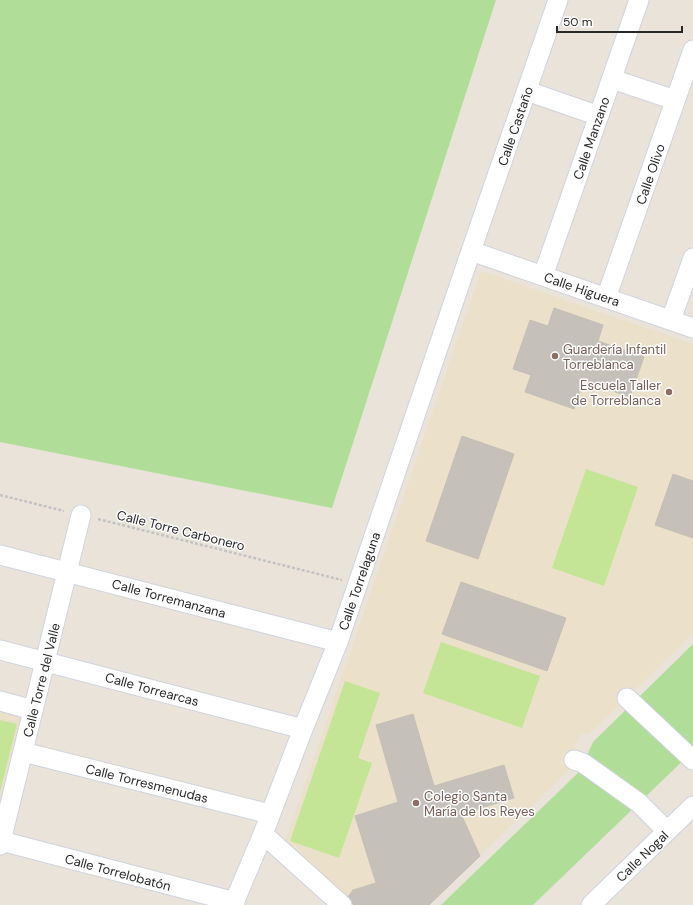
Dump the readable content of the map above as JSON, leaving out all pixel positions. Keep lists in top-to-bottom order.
{
  "streets": {
    "street": [
      "Calle Castaño",
      "Calle Manzano",
      "Calle Olivo",
      "Calle Higuera",
      "Calle Torrelaguna",
      "Calle Torremanzana",
      "Calle Torre del Valle",
      "Calle Torrearcas",
      "Calle Torresmenudas",
      "Calle Nogal",
      "Calle Torrelobatón"
    ],
    "path": ["Calle Torre Carbonero"]
  },
  "crossings": [
    ["Calle Castaño", "Calle Higuera"],
    ["Calle Castaño", "Calle Torrelaguna"],
    ["Calle Manzano", "Calle Higuera"],
    ["Calle Olivo", "Calle Higuera"],
    ["Calle Higuera", "Calle Torrelaguna"],
    ["Calle Torre Carbonero", "Calle Torrelaguna"],
    ["Calle Torre Carbonero", "Calle Torre del Valle"],
    ["Calle Torrelaguna", "Calle Torremanzana"],
    ["Calle Torrelaguna", "Calle Torrearcas"],
    ["Calle Torrelaguna", "Calle Torresmenudas"],
    ["Calle Torrelaguna", "Calle Torrelobatón"],
    ["Calle Torremanzana", "Calle Torre del Valle"],
    ["Calle Torre del Valle", "Calle Torrearcas"],
    ["Calle Torre del Valle", "Calle Torresmenudas"],
    ["Calle Torre del Valle", "Calle Torrelobatón"]
  ],
  "places": ["Guardería Infantil Torreblanca", "Escuela Taller de Torreblanca", "Colegio Santa María de los Reyes"],
  "scale_bar": "50 m"
}
